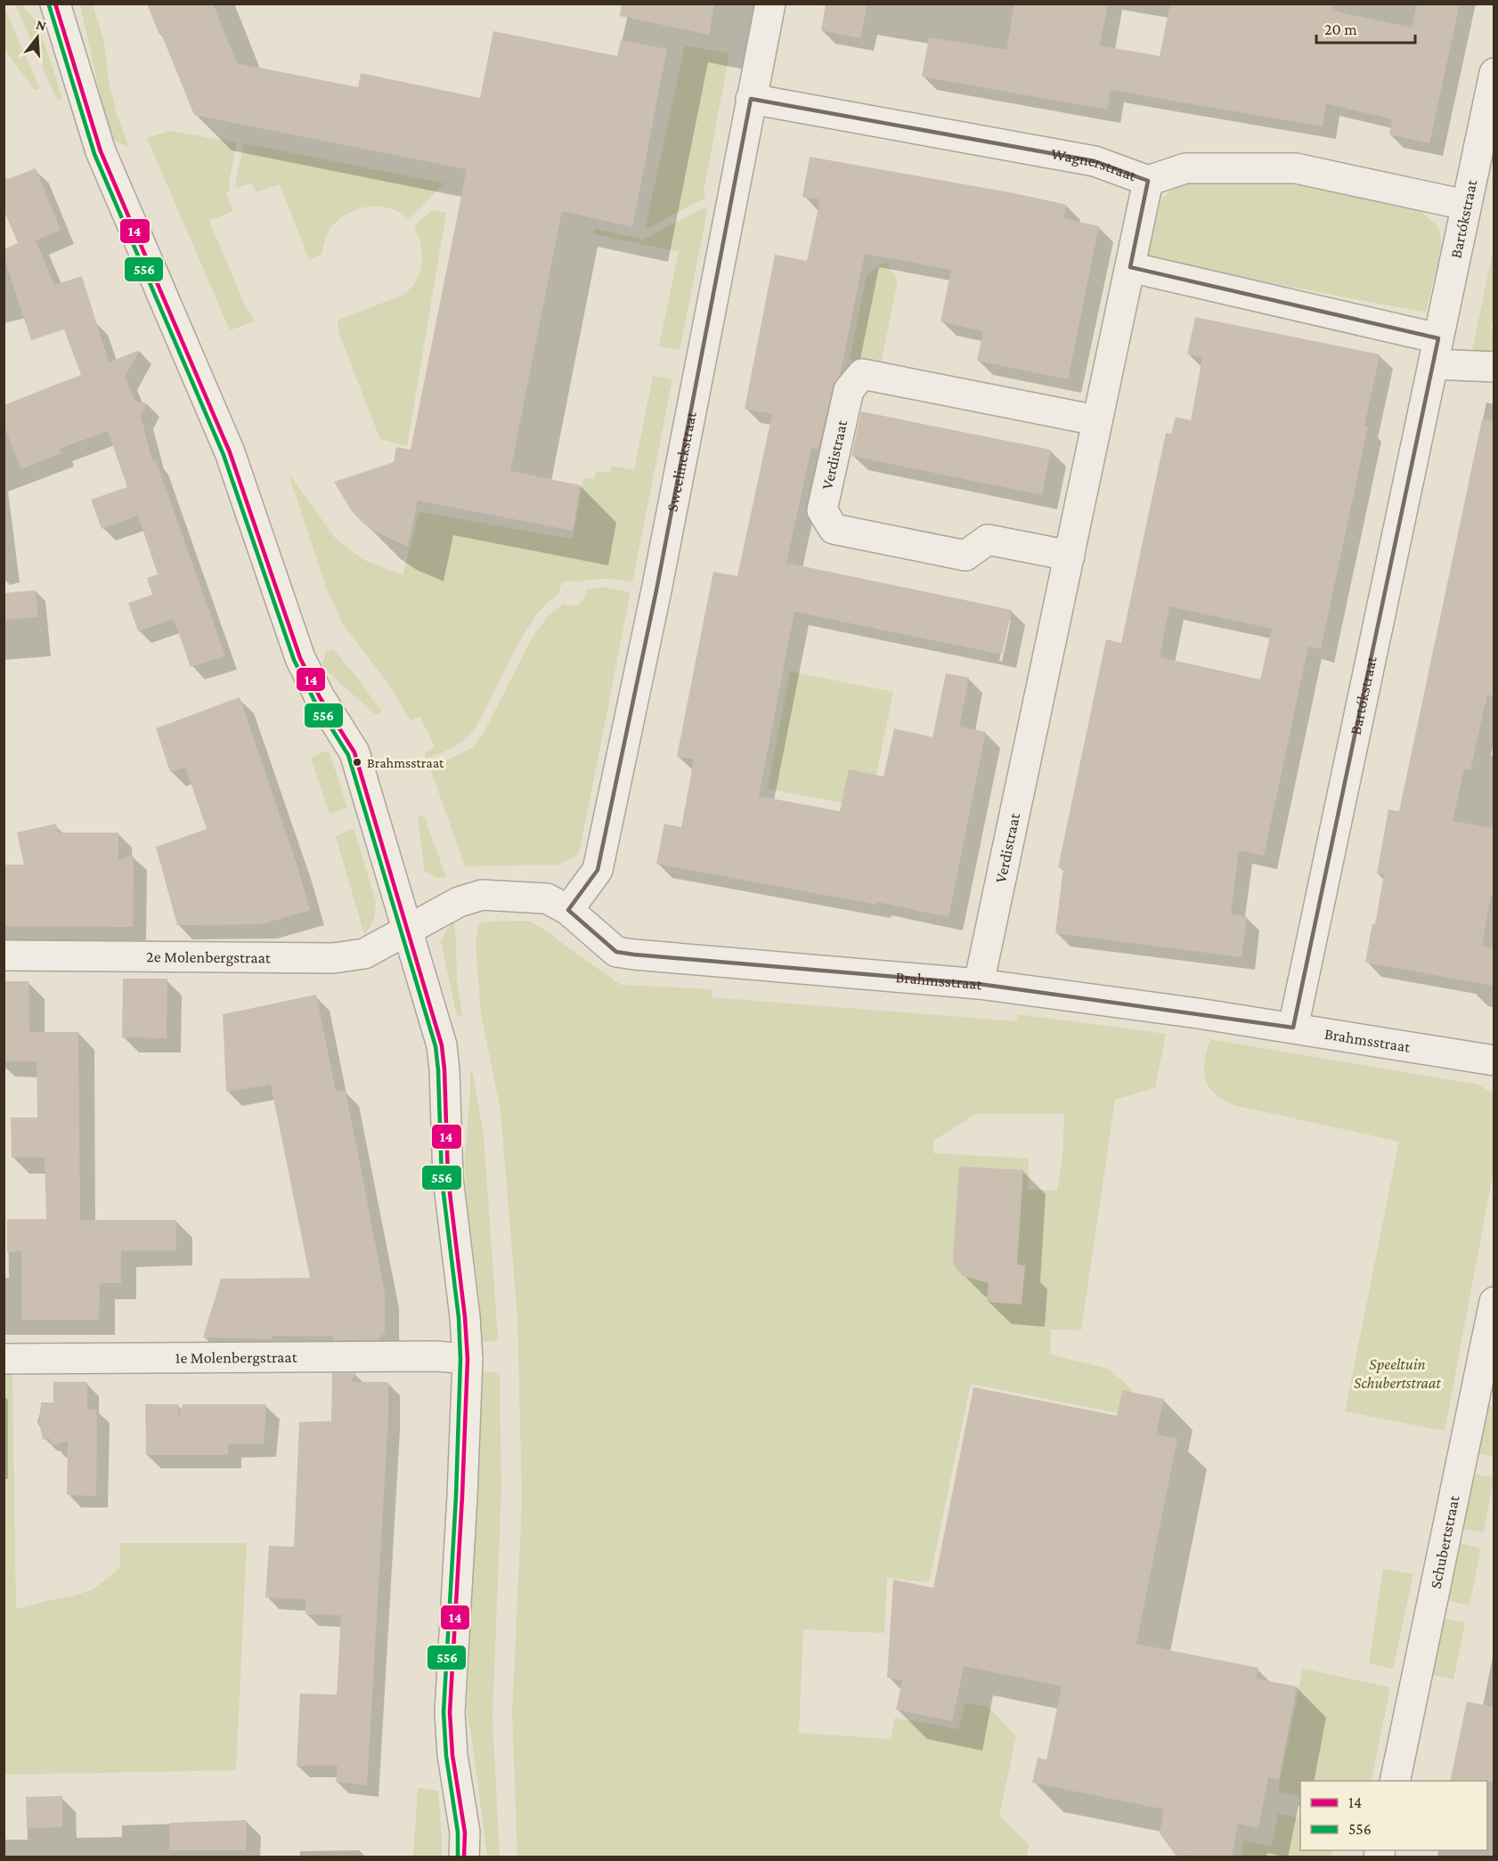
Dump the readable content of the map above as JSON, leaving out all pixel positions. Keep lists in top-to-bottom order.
{
  "streets": {
    "street": [
      "Wagnerstraat",
      "Bartókstraat",
      "Verdistraat",
      "Sweelinckstraat",
      "2e Molenbergstraat",
      "Brahmsstraat",
      "1e Molenbergstraat",
      "Schubertstraat"
    ]
  },
  "crossings": [
    ["Wagnerstraat", "Bartókstraat"],
    ["Wagnerstraat", "Verdistraat"],
    ["Wagnerstraat", "Sweelinckstraat"],
    ["Bartókstraat", "Brahmsstraat"],
    ["Verdistraat", "Brahmsstraat"],
    ["Sweelinckstraat", "Brahmsstraat"],
    ["2e Molenbergstraat", "Brahmsstraat"]
  ],
  "parks": ["Speeltuin Schubertstraat"],
  "places": ["Brahmsstraat"],
  "lines": ["transit line 14", "transit line 556"],
  "legend": ["14", "556"],
  "scale_bar": "20 m",
  "north": "top"
}
